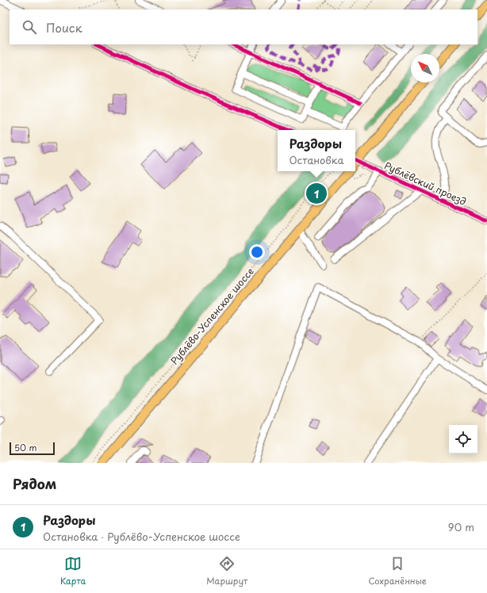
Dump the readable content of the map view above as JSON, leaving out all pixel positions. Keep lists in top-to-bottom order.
{
  "streets": {
    "main road": ["Рублёво-Успенское шоссе"],
    "street": ["Рублёвский проезд"]
  },
  "scale_bar": "50 m",
  "north": "top left",
  "page": {
    "search": "Поиск",
    "popup": ["Раздоры", "Остановка"],
    "pins": "1",
    "scale": "50 m",
    "heading": "Рядом",
    "list": [
      {
        "mark": "1",
        "name": "Раздоры",
        "note": "Остановка · Рублёво-Успенское шоссе",
        "value": "90 m"
      }
    ],
    "nav": ["Карта", "Маршрут", "Сохранённые"]
  }
}
